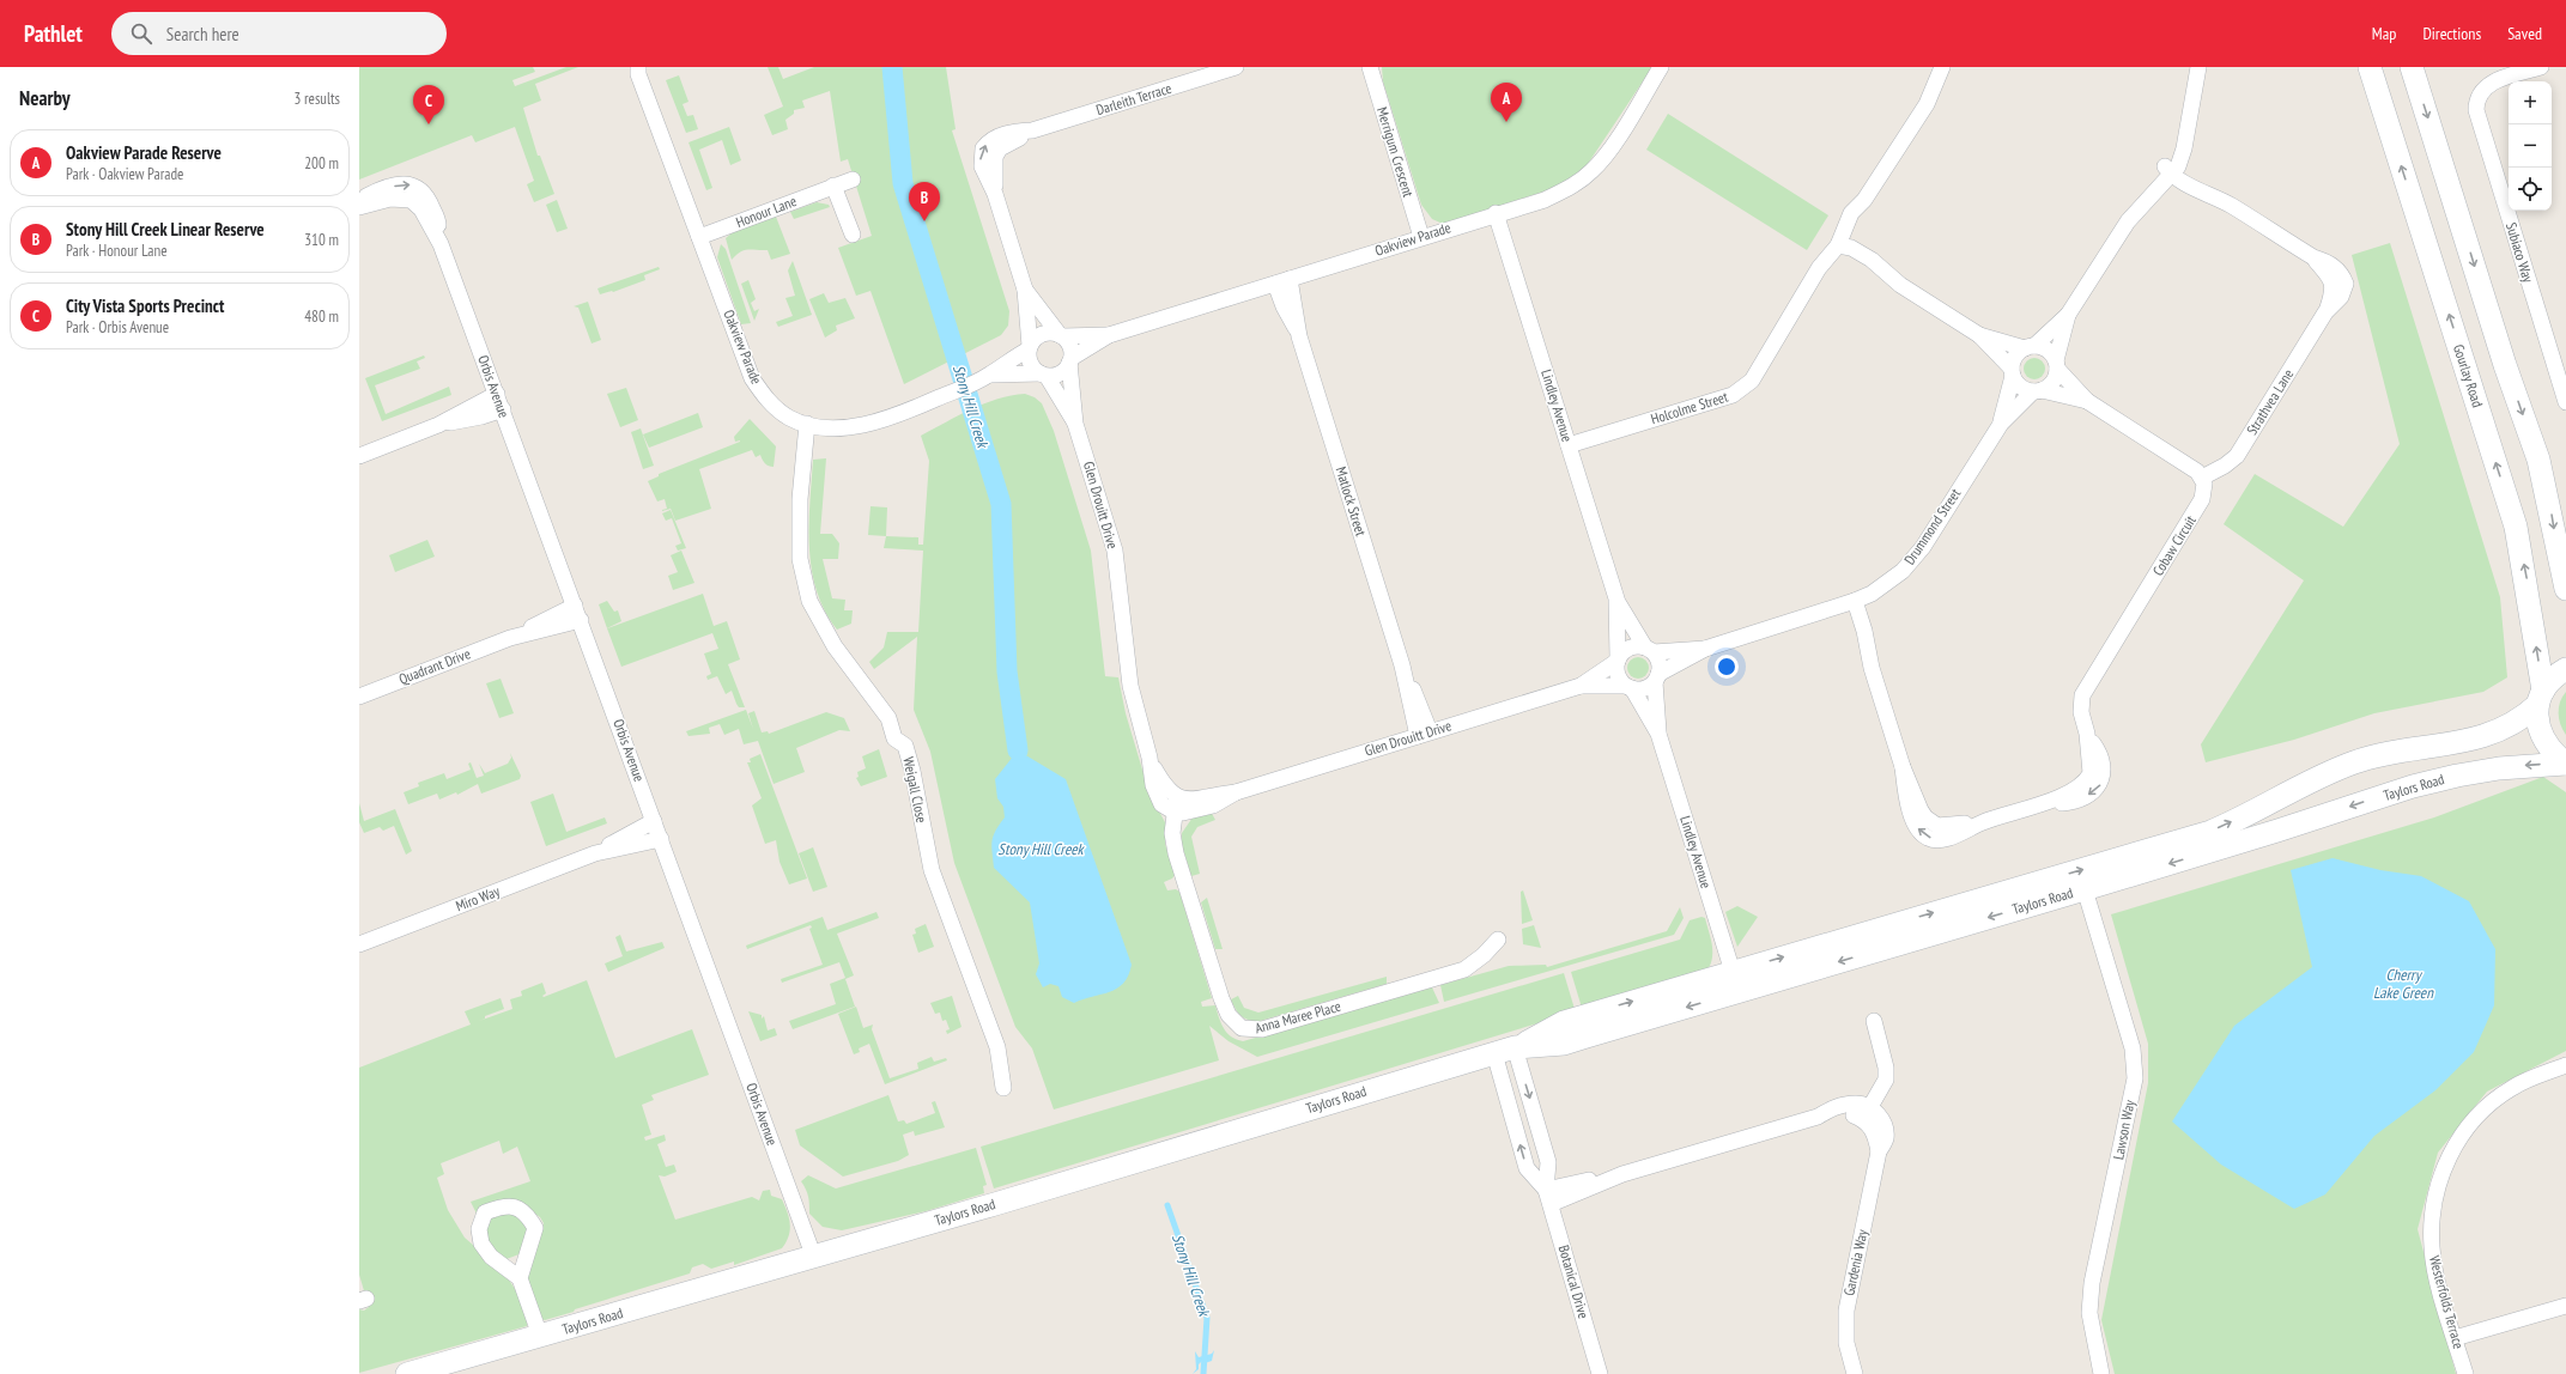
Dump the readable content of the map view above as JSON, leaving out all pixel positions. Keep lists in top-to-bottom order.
{
  "streets": {
    "street": [
      "Darleith Terrace",
      "Merrigum Crescent",
      "Honour Lane",
      "Oakview Parade",
      "Subiaco Way",
      "Gourlay Road",
      "Orbis Avenue",
      "Strathvea Lane",
      "Lindley Avenue",
      "Holcolme Street",
      "Matlock Street",
      "Glen Drouitt Drive",
      "Drummond Street",
      "Cobaw Circuit",
      "Quadrant Drive",
      "Taylors Road",
      "Weigall Close",
      "Miro Way",
      "Anna Maree Place",
      "Lawson Way",
      "Gardenia Way",
      "Botanical Drive",
      "Westerfolds Terrace"
    ]
  },
  "crossings": [
    ["Darleith Terrace", "Oakview Parade"],
    ["Darleith Terrace", "Glen Drouitt Drive"],
    ["Merrigum Crescent", "Oakview Parade"],
    ["Honour Lane", "Oakview Parade"],
    ["Oakview Parade", "Lindley Avenue"],
    ["Oakview Parade", "Matlock Street"],
    ["Oakview Parade", "Glen Drouitt Drive"],
    ["Oakview Parade", "Weigall Close"],
    ["Gourlay Road", "Taylors Road"],
    ["Orbis Avenue", "Quadrant Drive"],
    ["Orbis Avenue", "Taylors Road"],
    ["Orbis Avenue", "Miro Way"],
    ["Strathvea Lane", "Cobaw Circuit"],
    ["Lindley Avenue", "Holcolme Street"],
    ["Lindley Avenue", "Glen Drouitt Drive"],
    ["Lindley Avenue", "Drummond Street"],
    ["Lindley Avenue", "Taylors Road"],
    ["Matlock Street", "Glen Drouitt Drive"],
    ["Glen Drouitt Drive", "Drummond Street"],
    ["Glen Drouitt Drive", "Anna Maree Place"],
    ["Drummond Street", "Cobaw Circuit"],
    ["Taylors Road", "Lawson Way"],
    ["Taylors Road", "Botanical Drive"]
  ],
  "water": ["Stony Hill Creek", "Cherry Lake Green"],
  "page": {
    "header": "Pathlet",
    "search": "Search here",
    "nav": ["Map", "Directions", "Saved"],
    "heading": ["Nearby", "3 results"],
    "map_buttons": ["+", "−"],
    "pins": ["A", "C", "B"],
    "list": [
      {
        "mark": "A",
        "name": "Oakview Parade Reserve",
        "note": "Park · Oakview Parade",
        "value": "200 m"
      },
      {
        "mark": "B",
        "name": "Stony Hill Creek Linear Reserve",
        "note": "Park · Honour Lane",
        "value": "310 m"
      },
      {
        "mark": "C",
        "name": "City Vista Sports Precinct",
        "note": "Park · Orbis Avenue",
        "value": "480 m"
      }
    ]
  }
}
